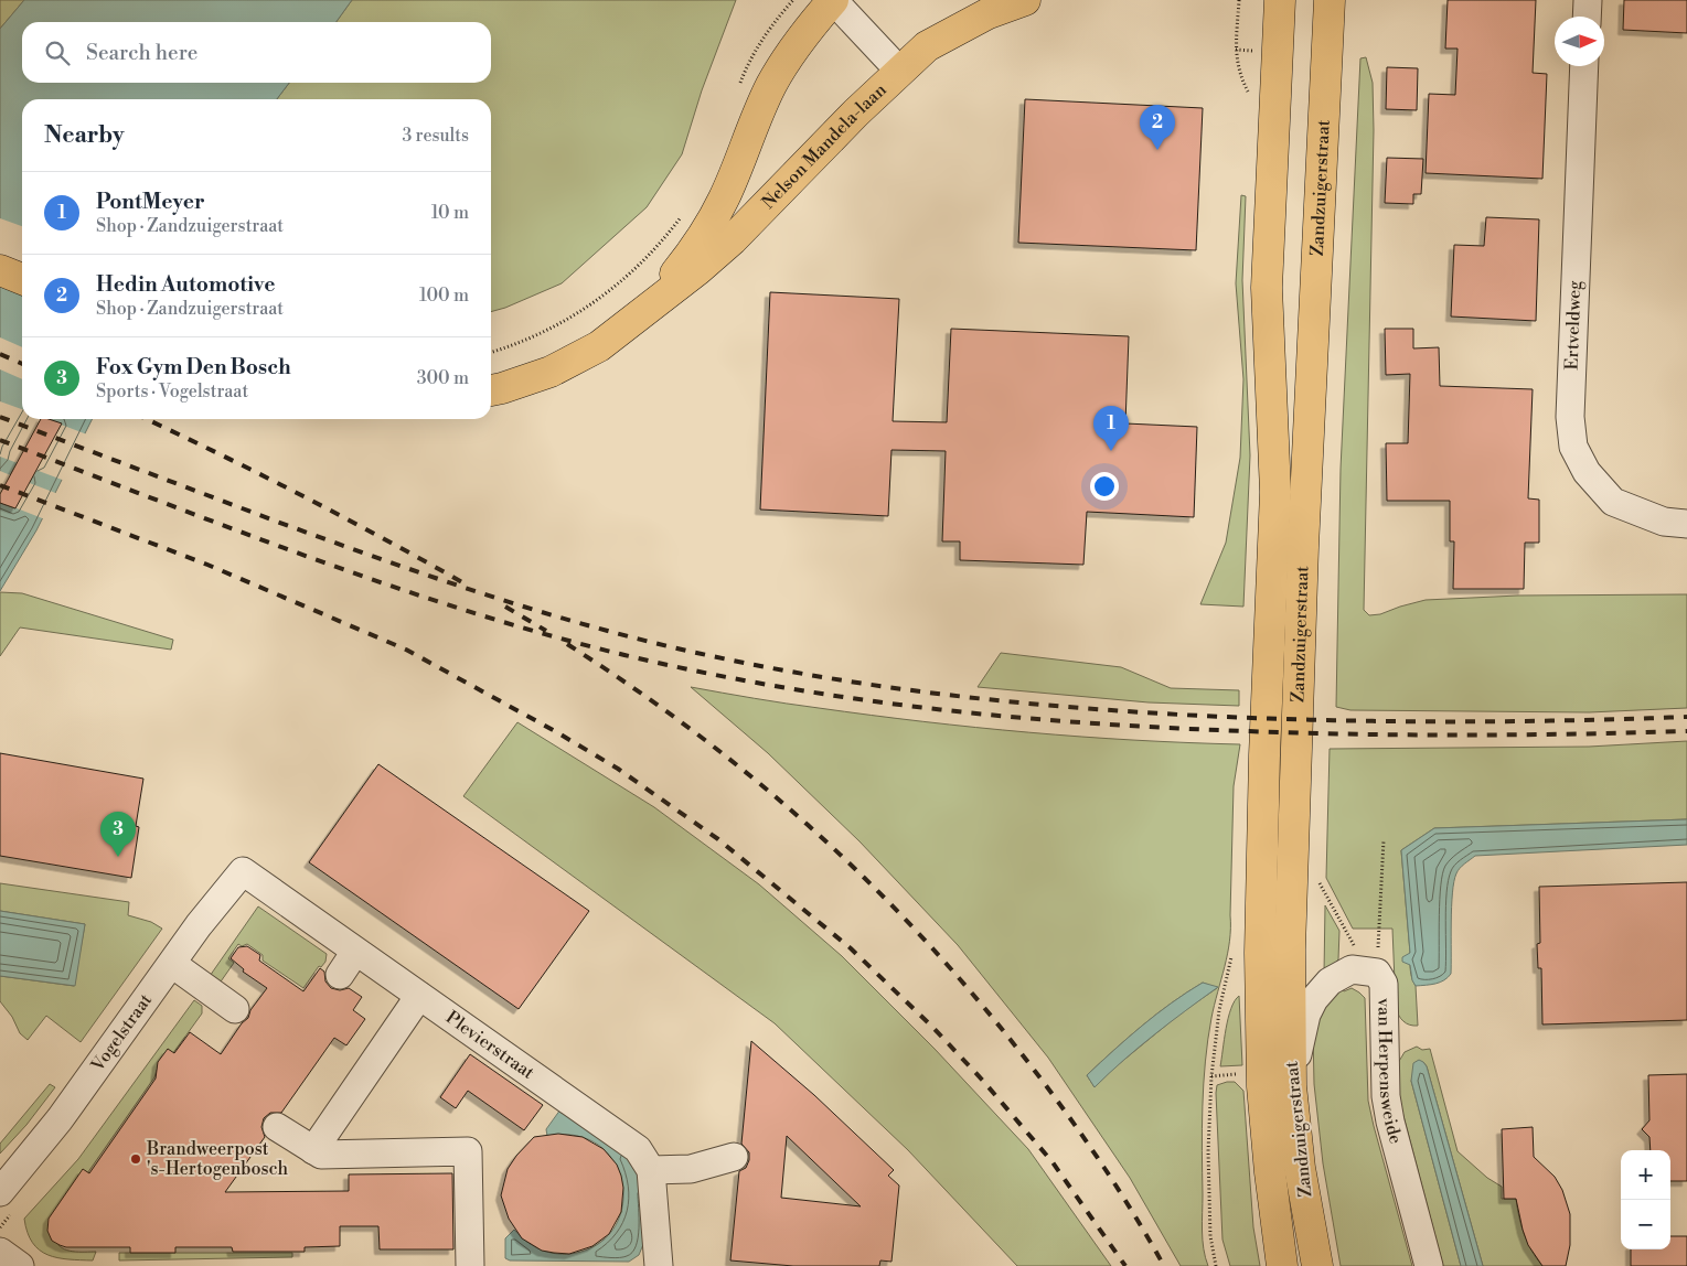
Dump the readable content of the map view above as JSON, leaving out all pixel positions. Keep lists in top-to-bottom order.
{
  "streets": {
    "main road": ["Nelson Mandela-laan", "Zandzuigerstraat"],
    "street": [
      "Ertveldweg",
      "Vogelstraat",
      "Plevierstraat",
      "van Herpensweide"
    ]
  },
  "crossings": [
    ["Zandzuigerstraat", "van Herpensweide"],
    ["Vogelstraat", "Plevierstraat"]
  ],
  "places": ["Brandweerpost 's-Hertogenbosch"],
  "north": "right",
  "page": {
    "search": "Search here",
    "heading": ["Nearby", "3 results"],
    "pins": ["2", "1", "3"],
    "list": [
      {
        "mark": "1",
        "name": "PontMeyer",
        "note": "Shop · Zandzuigerstraat",
        "value": "10 m"
      },
      {
        "mark": "2",
        "name": "Hedin Automotive",
        "note": "Shop · Zandzuigerstraat",
        "value": "100 m"
      },
      {
        "mark": "3",
        "name": "Fox Gym Den Bosch",
        "note": "Sports · Vogelstraat",
        "value": "300 m"
      }
    ],
    "map_buttons": ["+", "−"]
  }
}
